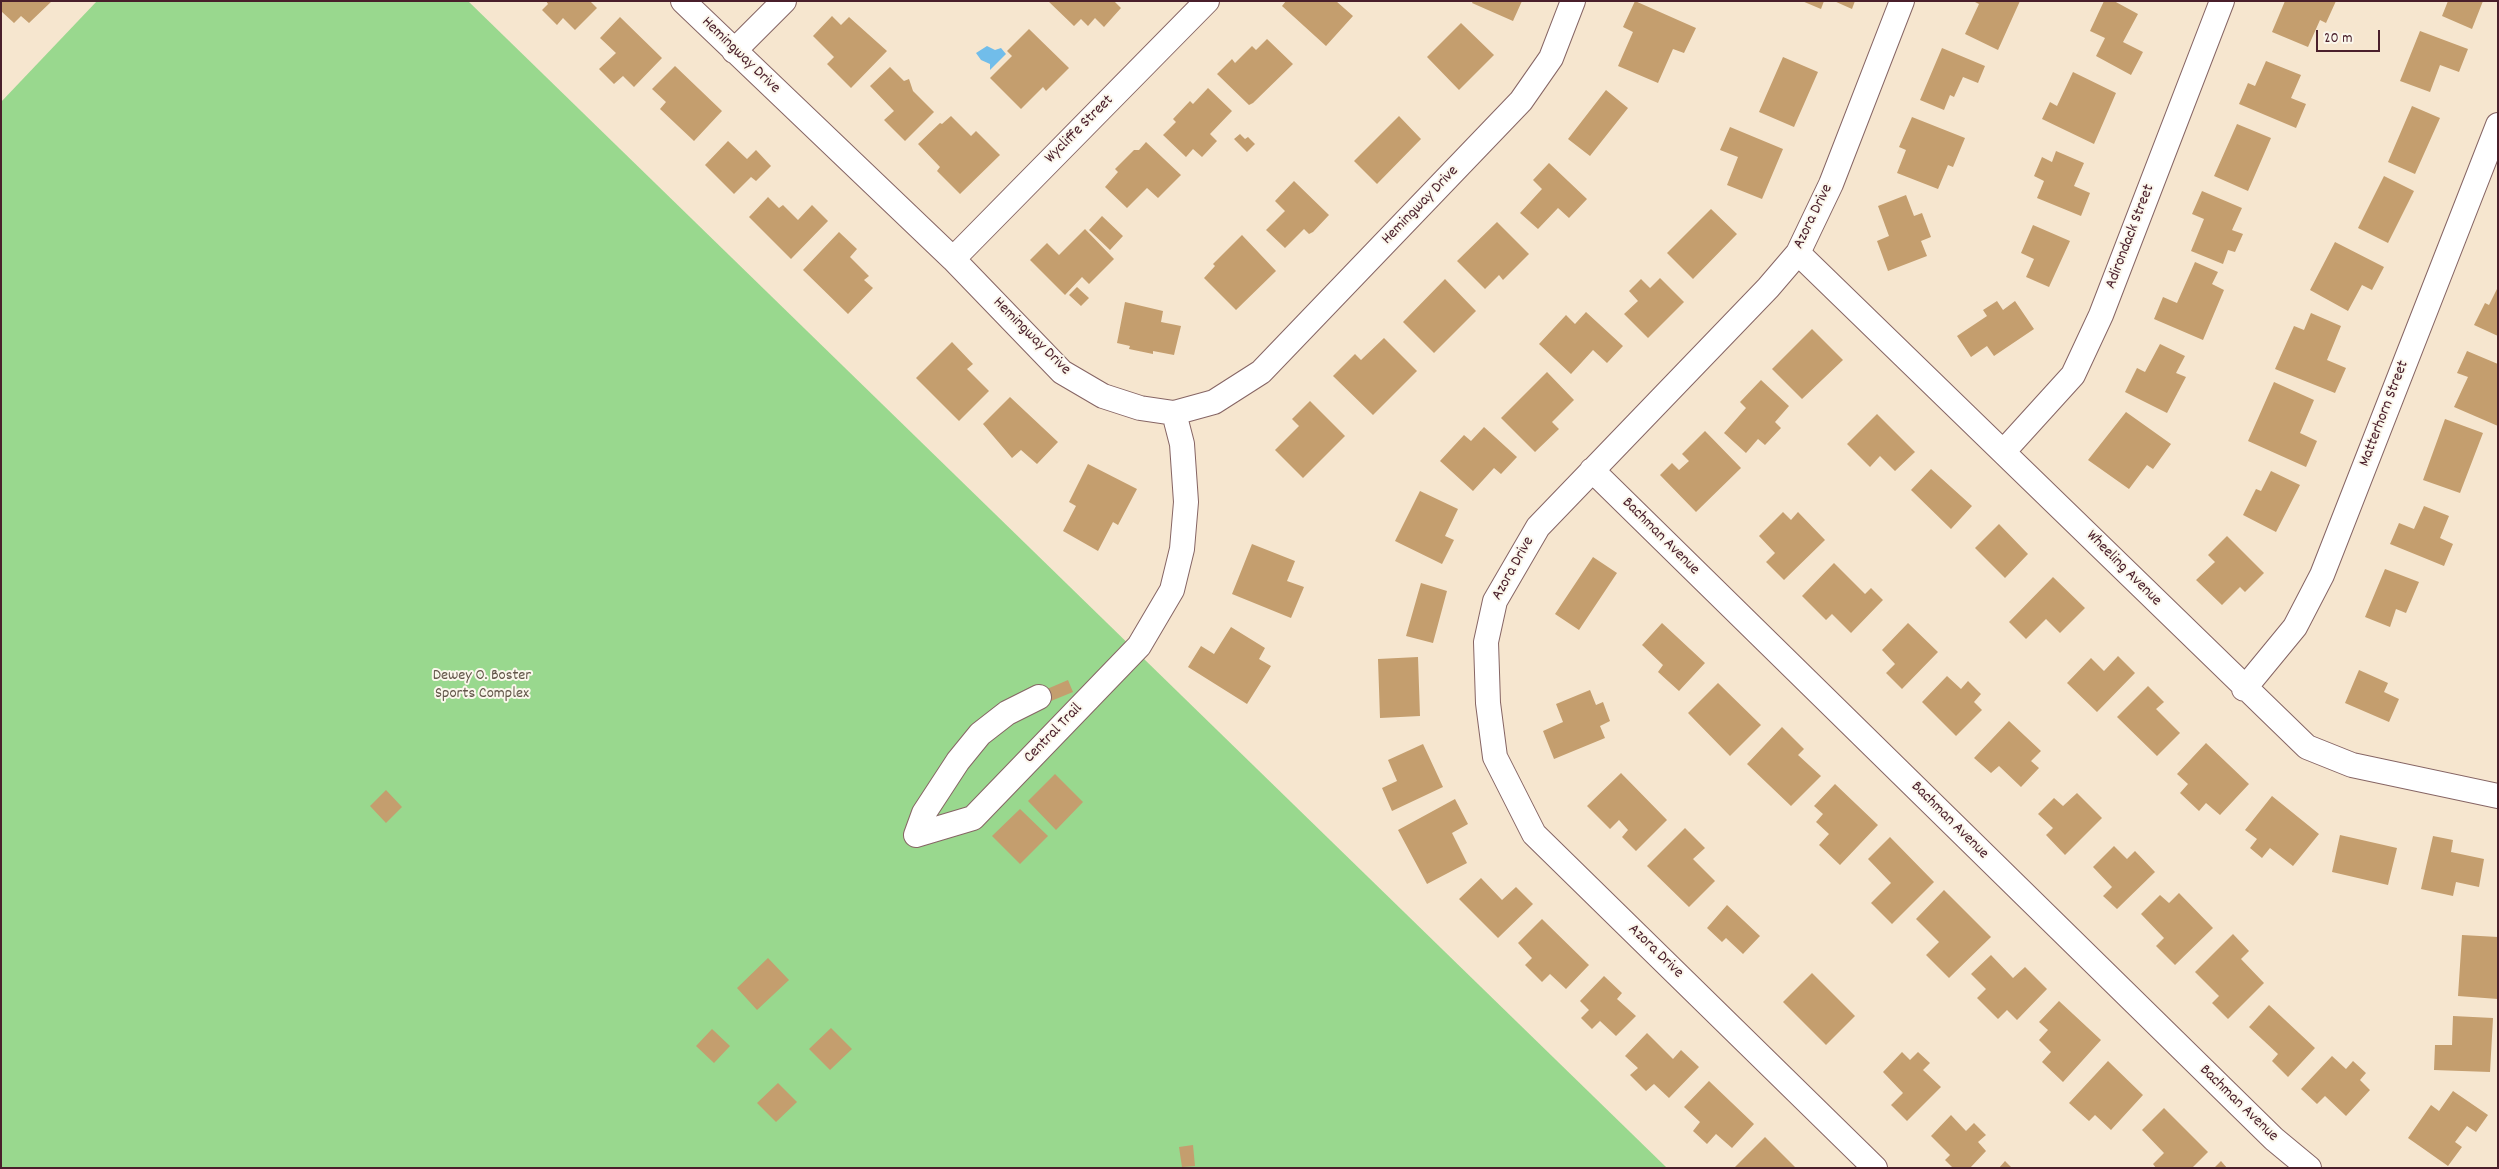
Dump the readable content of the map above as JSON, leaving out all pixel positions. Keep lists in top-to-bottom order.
{
  "streets": {
    "street": [
      "Hemingway Drive",
      "Wycliffe Street",
      "Azora Drive",
      "Adirondack Street",
      "Matterhorn Street",
      "Bachman Avenue",
      "Wheeling Avenue",
      "Central Trail"
    ]
  },
  "crossings": [
    ["Hemingway Drive", "Wycliffe Street"],
    ["Hemingway Drive", "Central Trail"],
    ["Azora Drive", "Bachman Avenue"],
    ["Azora Drive", "Wheeling Avenue"],
    ["Adirondack Street", "Wheeling Avenue"],
    ["Matterhorn Street", "Wheeling Avenue"]
  ],
  "parks": ["Dewey O. Boster Sports Complex"],
  "scale_bar": "20 m"
}
